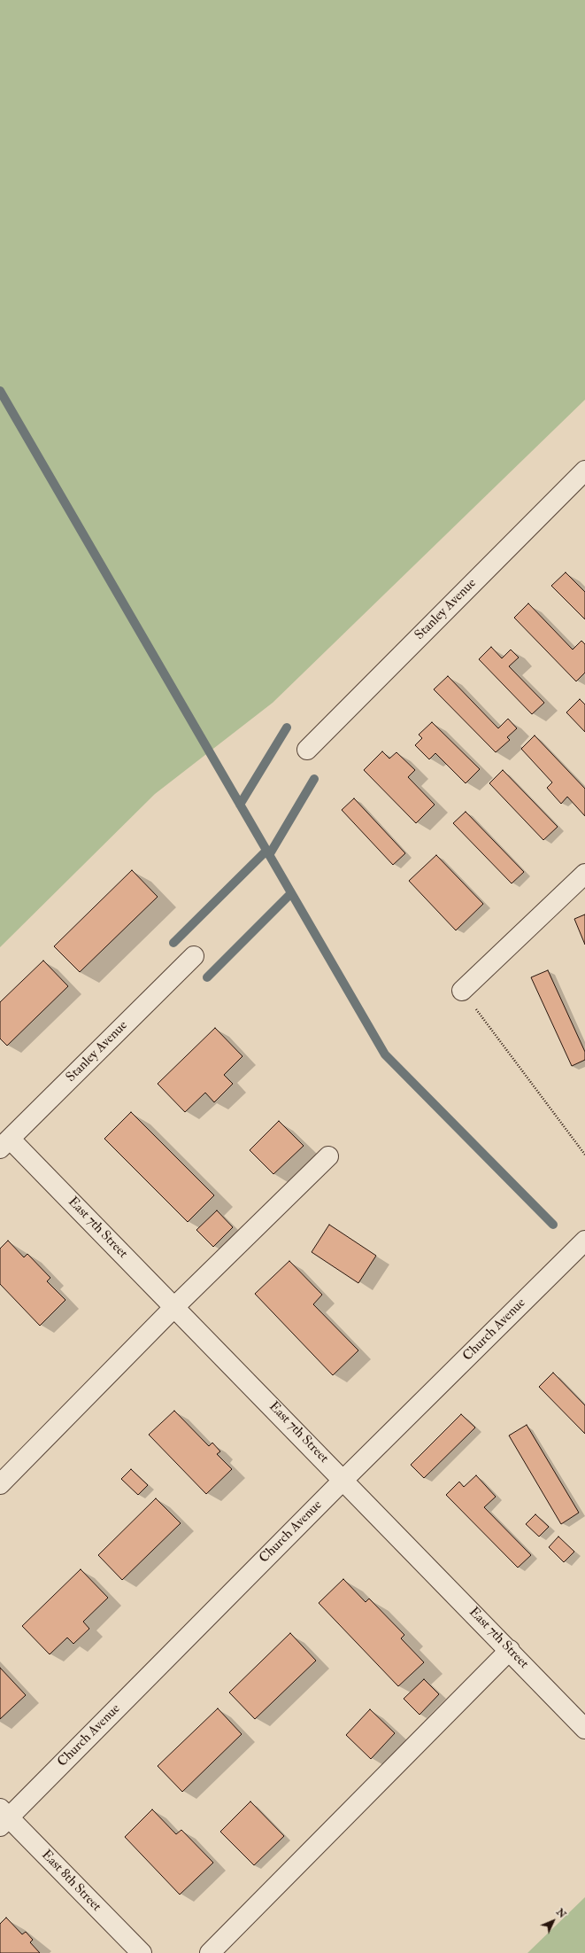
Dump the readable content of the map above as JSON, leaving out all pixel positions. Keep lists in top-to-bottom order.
{
  "streets": {
    "street": [
      "Stanley Avenue",
      "East 7th Street",
      "Church Avenue",
      "East 8th Street"
    ]
  },
  "crossings": [
    ["Stanley Avenue", "East 7th Street"],
    ["East 7th Street", "Church Avenue"],
    ["Church Avenue", "East 8th Street"]
  ],
  "north": "top right"
}
